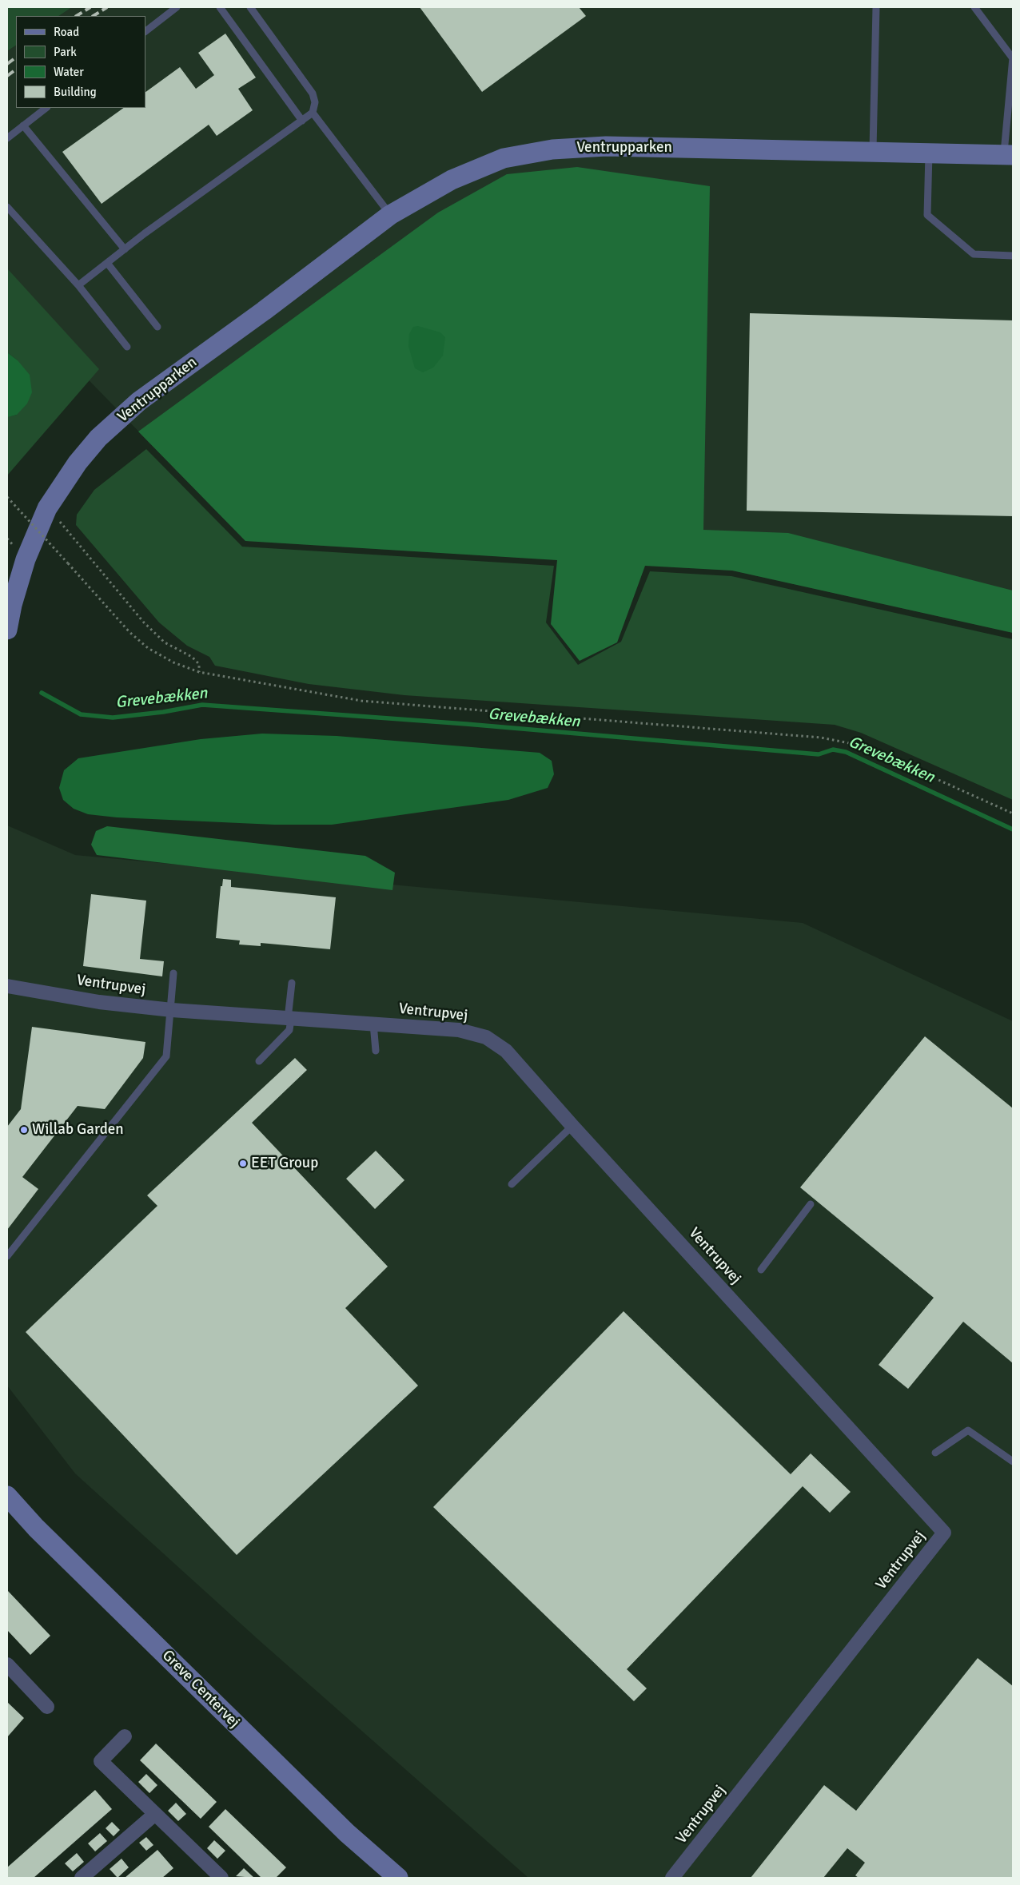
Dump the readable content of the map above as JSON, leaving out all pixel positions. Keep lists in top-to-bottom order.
{
  "streets": {
    "street": ["Ventrupparken", "Ventrupvej", "Greve Centervej"]
  },
  "water": ["Grevebækken"],
  "places": ["Willab Garden", "EET Group"],
  "legend": [
    "Road",
    "Park",
    "Water",
    "Building"
  ]
}
